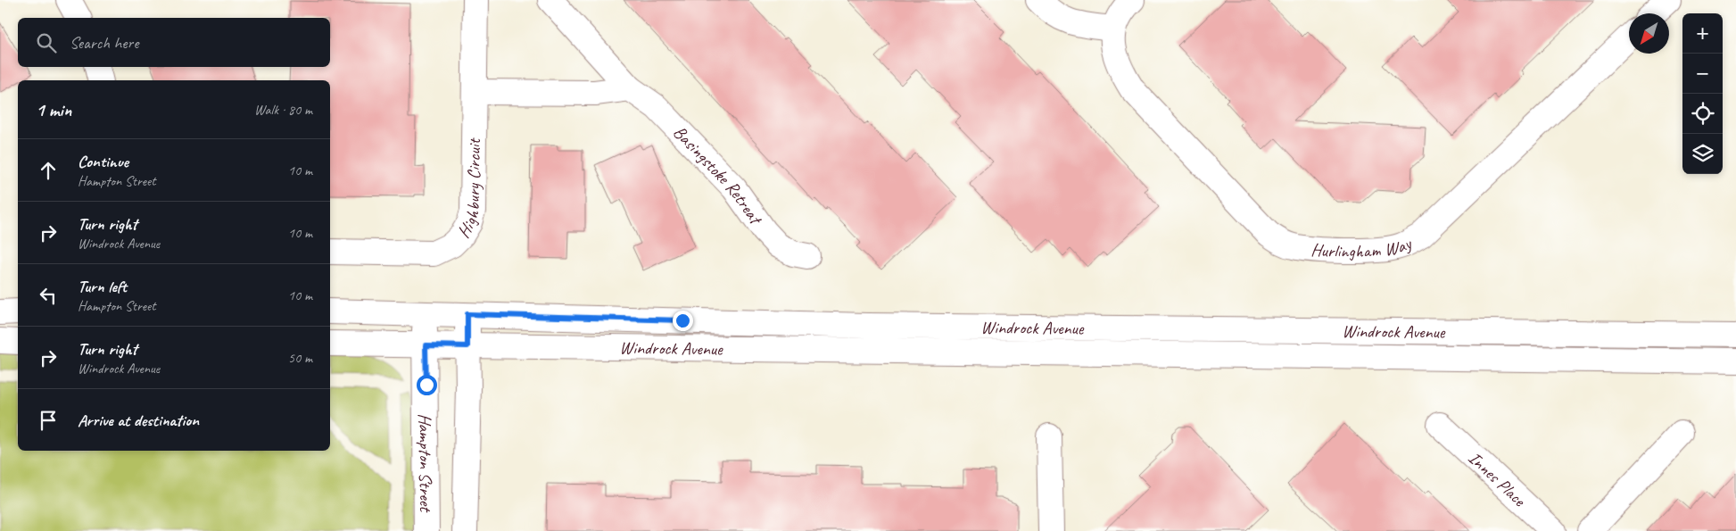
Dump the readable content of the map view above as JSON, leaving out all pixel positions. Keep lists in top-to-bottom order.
{
  "streets": {
    "street": [
      "Basingstoke Retreat",
      "Highbury Circuit",
      "Hurlingham Way",
      "Windrock Avenue",
      "Hampton Street",
      "Innes Place"
    ]
  },
  "crossings": [
    ["Windrock Avenue", "Hampton Street"]
  ],
  "north": "bottom left",
  "page": {
    "map_buttons": ["+", "−"],
    "search": "Search here",
    "heading": ["1 min", "Walk · 80 m"],
    "list": [
      ["Continue", "Hampton Street", "10 m"],
      ["Turn right", "Windrock Avenue", "10 m"],
      ["Turn left", "Hampton Street", "10 m"],
      ["Turn right", "Windrock Avenue", "50 m"],
      "Arrive at destination"
    ]
  }
}
